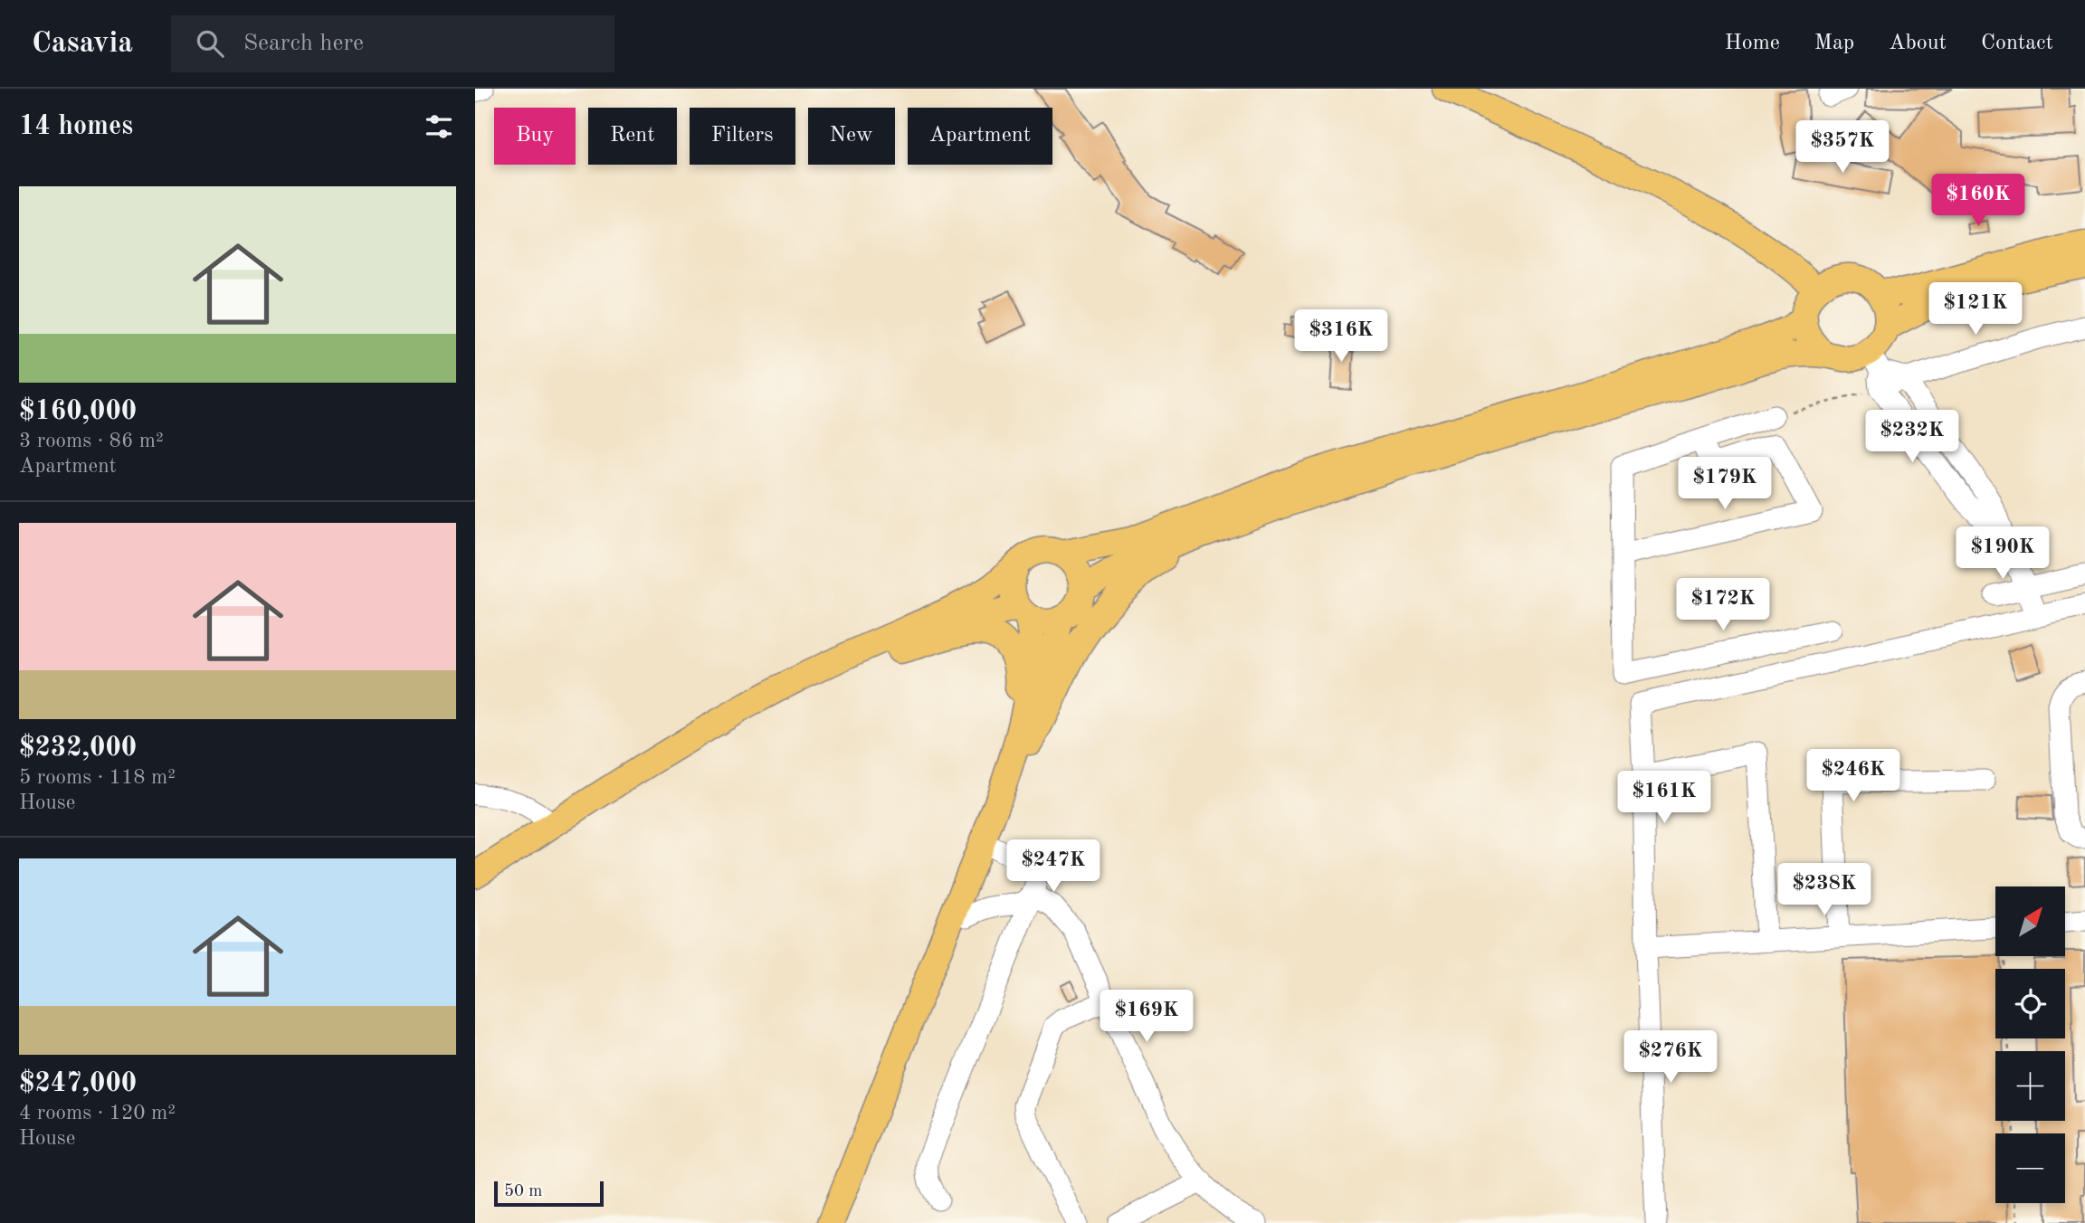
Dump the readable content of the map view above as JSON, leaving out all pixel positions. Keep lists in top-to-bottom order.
{
  "scale_bar": "50 m",
  "north": "top right",
  "page": {
    "header": "Casavia",
    "search": "Search here",
    "nav": [
      "Home",
      "Map",
      "About",
      "Contact"
    ],
    "heading": "14 homes",
    "chip": [
      "Buy",
      "Rent",
      "Filters",
      "New",
      "Apartment"
    ],
    "price": [
      "$357K",
      "$160K",
      "$121K",
      "$316K",
      "$232K",
      "$179K",
      "$190K",
      "$172K",
      "$246K",
      "$161K",
      "$247K",
      "$238K",
      "$169K",
      "$276K"
    ],
    "list": [
      {
        "name": "$160,000",
        "note": "3 rooms · 86 m² · Apartment"
      },
      {
        "name": "$232,000",
        "note": "5 rooms · 118 m² · House"
      },
      {
        "name": "$247,000",
        "note": "4 rooms · 120 m² · House"
      }
    ],
    "map_buttons": ["+", "−"],
    "scale": "50 m"
  }
}
